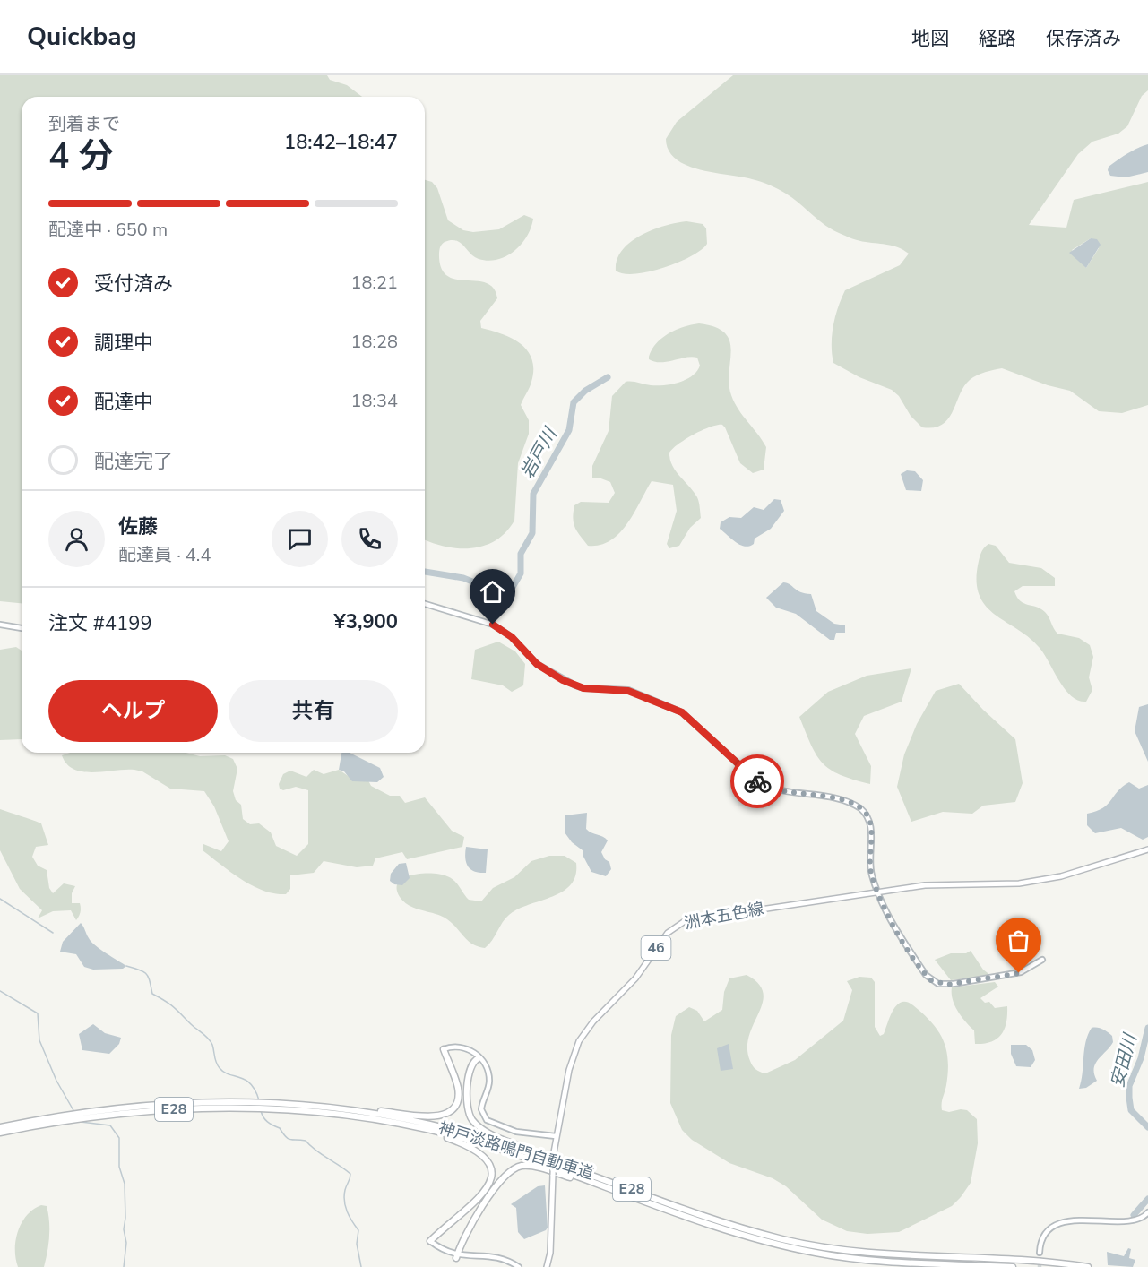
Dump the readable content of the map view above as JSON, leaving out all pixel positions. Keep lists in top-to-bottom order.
{
  "streets": {
    "highway": ["E28", "神戸淡路鳴門自動車道"],
    "main road": ["洲本五色線", "46"]
  },
  "water": ["岩戸川", "安田川"],
  "page": {
    "header": "Quickbag",
    "nav": ["地図", "経路", "保存済み"],
    "heading": ["4 分", "到着まで", "18:42–18:47"],
    "panel": [
      "佐藤",
      "配達員 · 4.4",
      "注文 #4199",
      "¥3,900"
    ],
    "bar": "配達中 · 650 m",
    "list": [
      ["受付済み", "18:21"],
      ["調理中", "18:28"],
      ["配達中", "18:34"],
      "配達完了"
    ],
    "buttons": ["ヘルプ", "共有"]
  }
}
